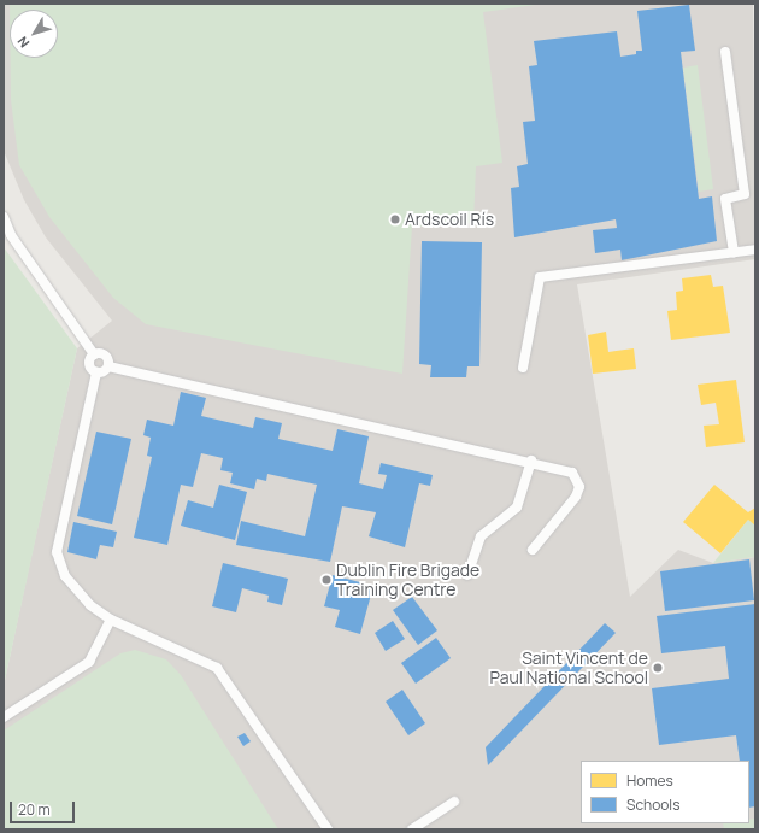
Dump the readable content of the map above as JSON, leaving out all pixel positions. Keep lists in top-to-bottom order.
{
  "places": ["Ardscoil Rís", "Dublin Fire Brigade Training Centre", "Saint Vincent de Paul National School"],
  "legend": ["Homes", "Schools"],
  "scale_bar": "20 m",
  "north": "bottom left"
}
